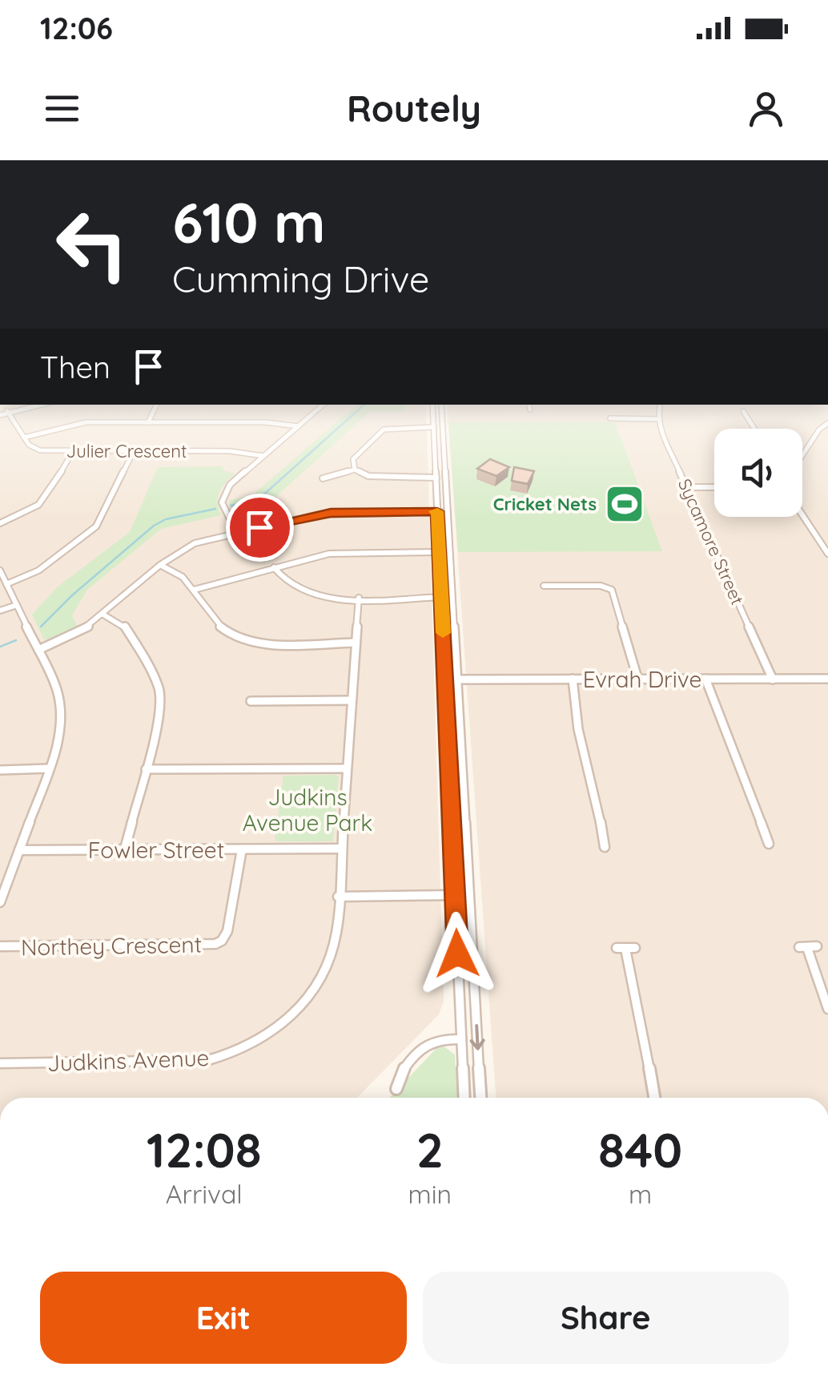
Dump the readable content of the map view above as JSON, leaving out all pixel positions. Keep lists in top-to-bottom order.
{
  "streets": {
    "street": [
      "Julier Crescent",
      "Sycamore Street",
      "Evrah Drive",
      "Fowler Street",
      "Northey Crescent",
      "Judkins Avenue"
    ]
  },
  "crossings": [
    ["Sycamore Street", "Evrah Drive"],
    ["Fowler Street", "Northey Crescent"],
    ["Fowler Street", "Judkins Avenue"]
  ],
  "parks": ["Judkins Avenue Park"],
  "places": {
    "sports": ["Cricket Nets"]
  },
  "page": {
    "status": "12:06",
    "header": "Routely",
    "turn": ["610 m", "Cumming Drive"],
    "then": "Then",
    "eta": [
      "12:08",
      "Arrival",
      "2",
      "min",
      "840",
      "m"
    ],
    "buttons": ["Exit", "Share"]
  }
}
